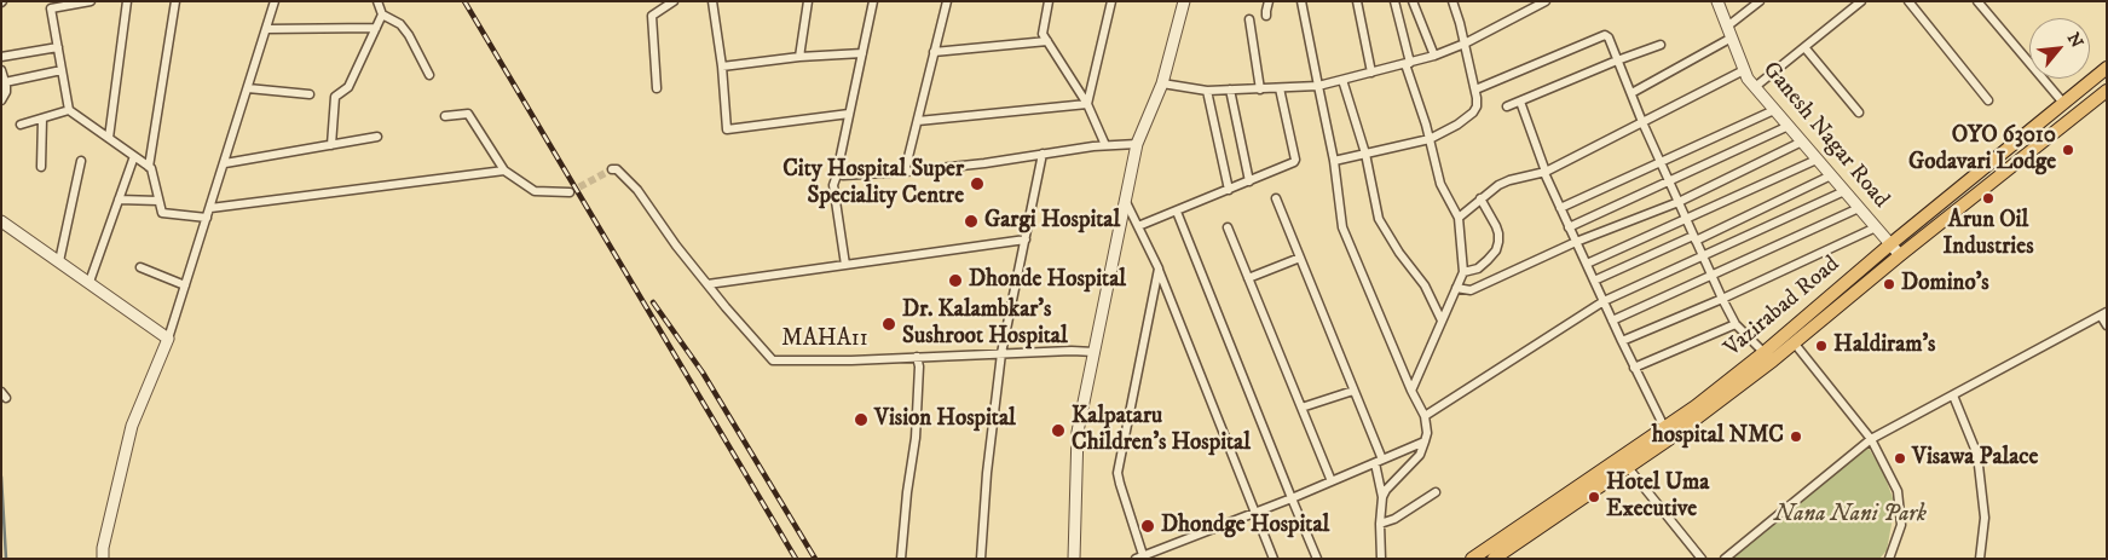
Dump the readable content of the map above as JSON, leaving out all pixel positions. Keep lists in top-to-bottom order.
{
  "streets": {
    "main road": ["Vazirabad Road"],
    "street": ["Ganesh Nagar Road", "MAHA11"]
  },
  "crossings": [
    ["Ganesh Nagar Road", "Vazirabad Road"]
  ],
  "parks": ["Nana Nani Park"],
  "places": [
    "OYO 63010 Godavari Lodge",
    "City Hospital Super Speciality Centre",
    "Arun Oil Industries",
    "Gargi Hospital",
    "Dhonde Hospital",
    "Domino's",
    "Dr. Kalambkar's Sushroot Hospital",
    "Haldiram's",
    "Vision Hospital",
    "Kalpataru Children's Hospital",
    "hospital NMC",
    "Visawa Palace",
    "Hotel Uma Executive",
    "Dhondge Hospital"
  ],
  "north": "top right"
}
